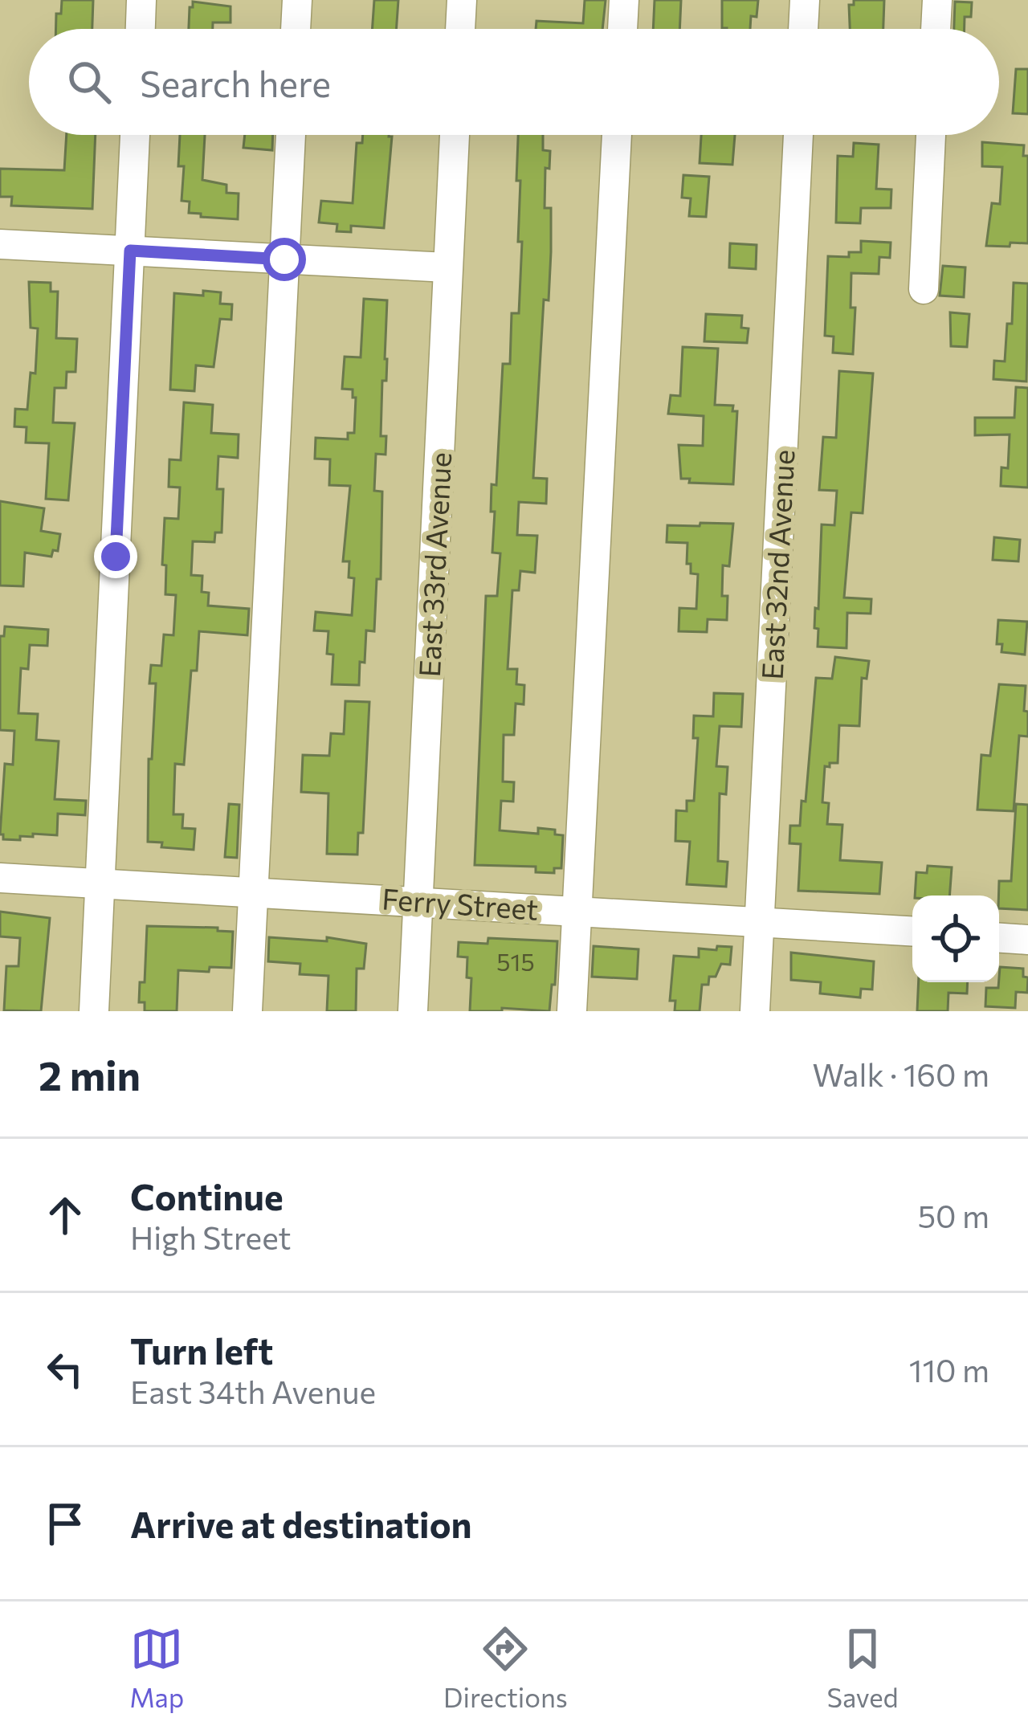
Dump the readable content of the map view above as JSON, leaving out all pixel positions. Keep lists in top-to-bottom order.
{
  "streets": {
    "street": ["East 33rd Avenue", "East 32nd Avenue", "Ferry Street"]
  },
  "crossings": [
    ["East 33rd Avenue", "Ferry Street"],
    ["East 32nd Avenue", "Ferry Street"]
  ],
  "house_numbers": ["515"],
  "page": {
    "search": "Search here",
    "heading": ["2 min", "Walk · 160 m"],
    "list": [
      ["Continue", "High Street", "50 m"],
      ["Turn left", "East 34th Avenue", "110 m"],
      "Arrive at destination"
    ],
    "nav": ["Map", "Directions", "Saved"]
  }
}
